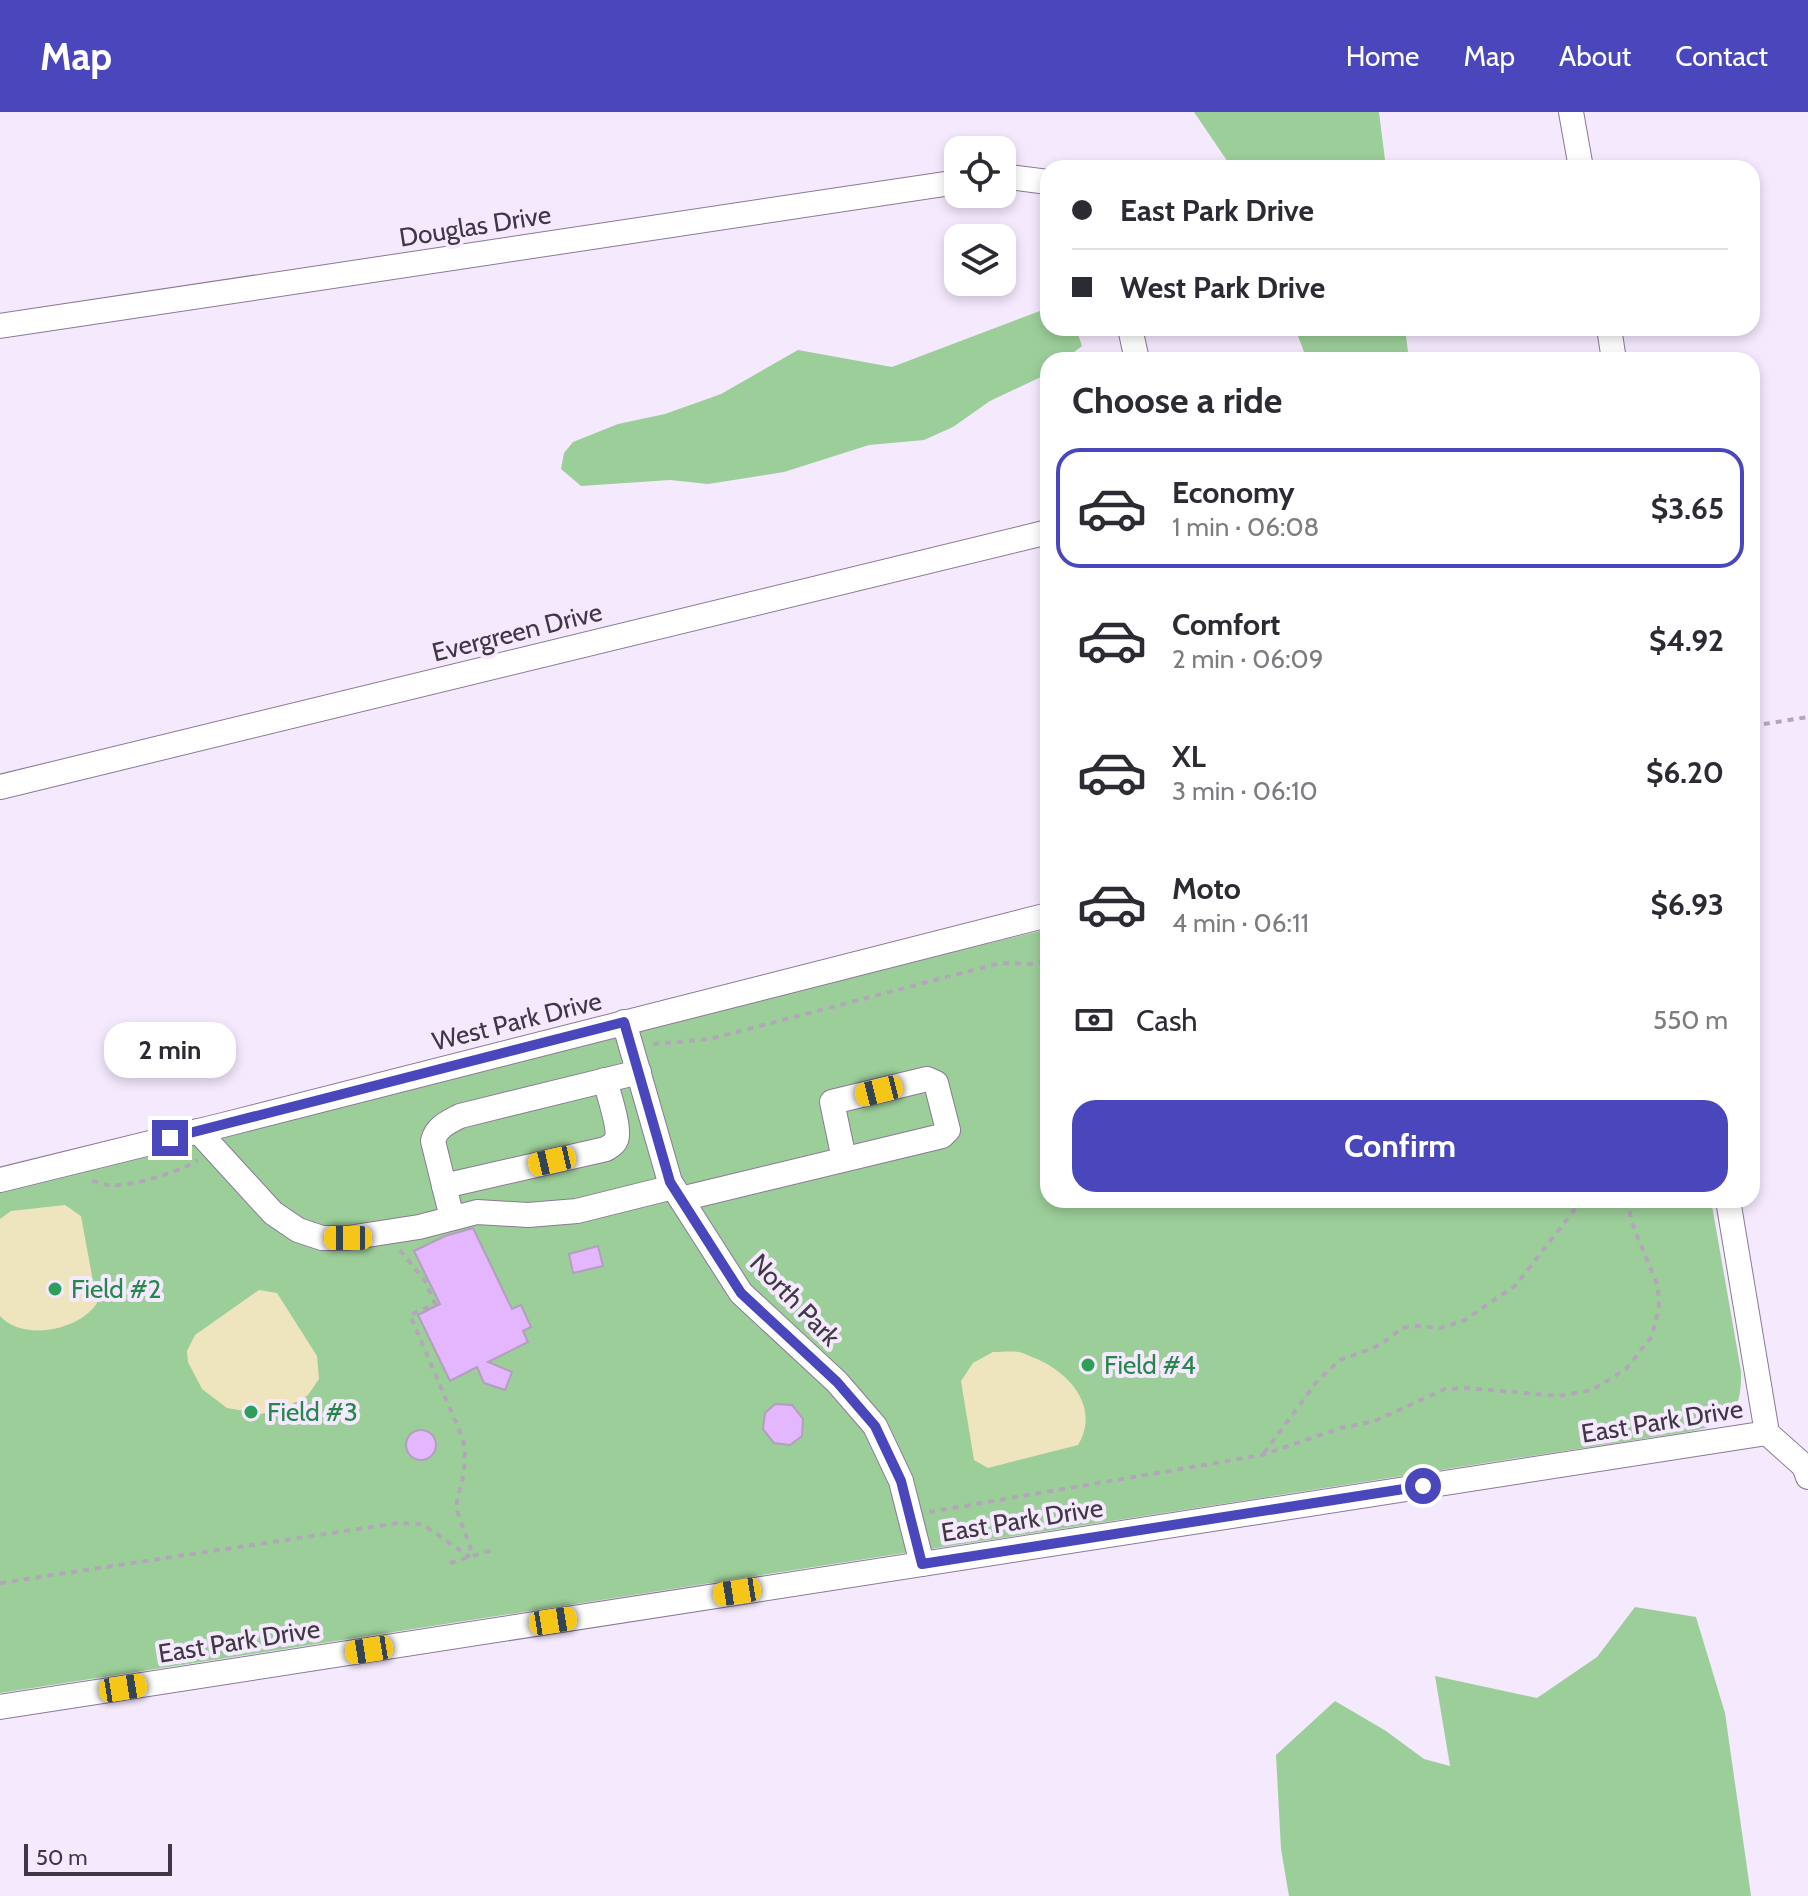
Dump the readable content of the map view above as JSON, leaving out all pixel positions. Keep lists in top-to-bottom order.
{
  "streets": {
    "street": [
      "Douglas Drive",
      "Evergreen Drive",
      "West Park Drive",
      "North Park",
      "East Park Drive"
    ]
  },
  "crossings": [
    ["West Park Drive", "North Park"],
    ["North Park", "East Park Drive"]
  ],
  "places": ["Field #2", "Field #4", "Field #3"],
  "scale_bar": "50 m",
  "page": {
    "header": "Map",
    "nav": [
      "Home",
      "Map",
      "About",
      "Contact"
    ],
    "banner": ["East Park Drive", "West Park Drive"],
    "heading": "Choose a ride",
    "list": [
      {
        "name": "Economy",
        "note": "1 min · 06:08",
        "value": "$3.65"
      },
      {
        "name": "Comfort",
        "note": "2 min · 06:09",
        "value": "$4.92"
      },
      {
        "name": "XL",
        "note": "3 min · 06:10",
        "value": "$6.20"
      },
      {
        "name": "Moto",
        "note": "4 min · 06:11",
        "value": "$6.93"
      }
    ],
    "pay": ["Cash", "550 m"],
    "bubble": "2 min",
    "buttons": "Confirm",
    "scale": "50 m"
  }
}
